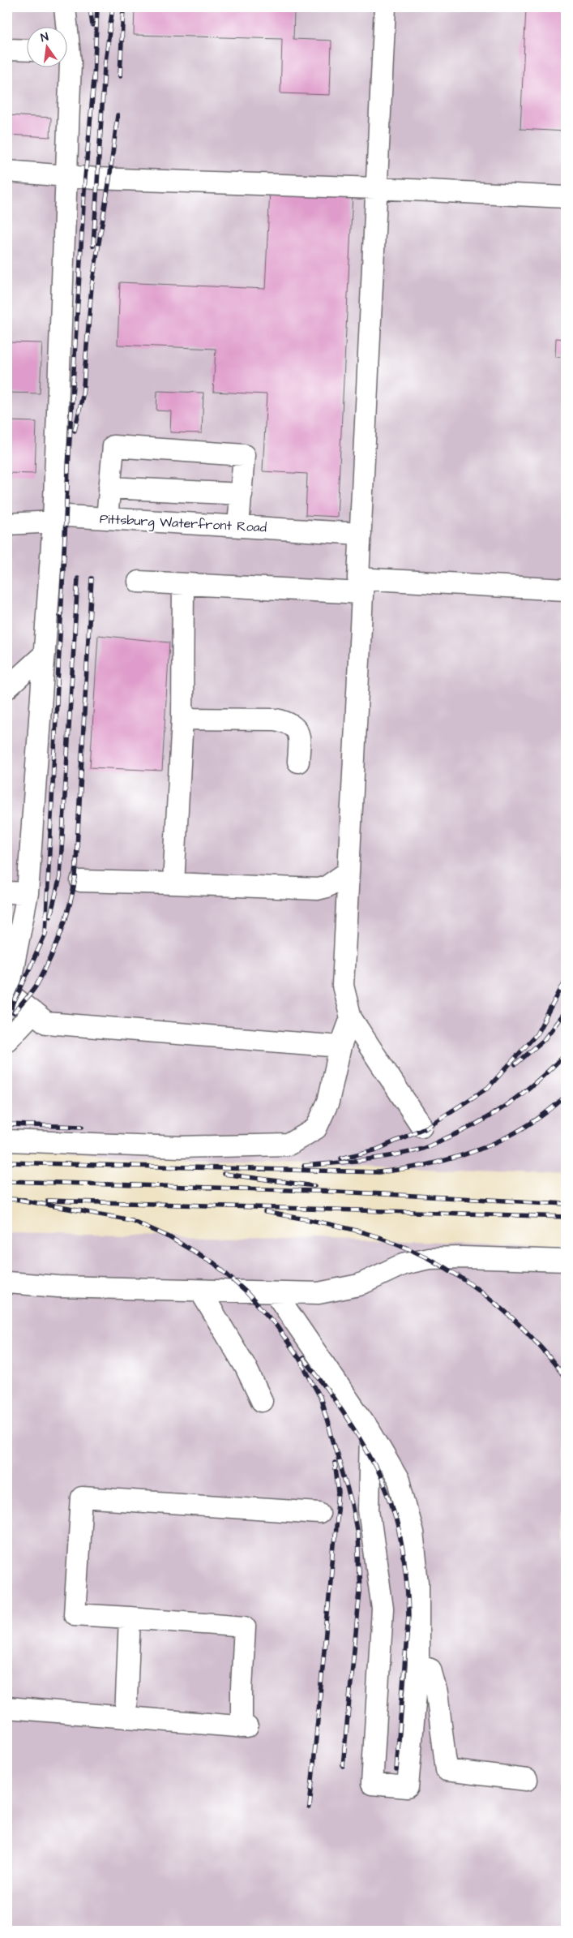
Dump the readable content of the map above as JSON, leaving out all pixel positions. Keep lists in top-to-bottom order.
{
  "streets": {
    "street": ["Pittsburg Waterfront Road"]
  },
  "north": "top"
}
